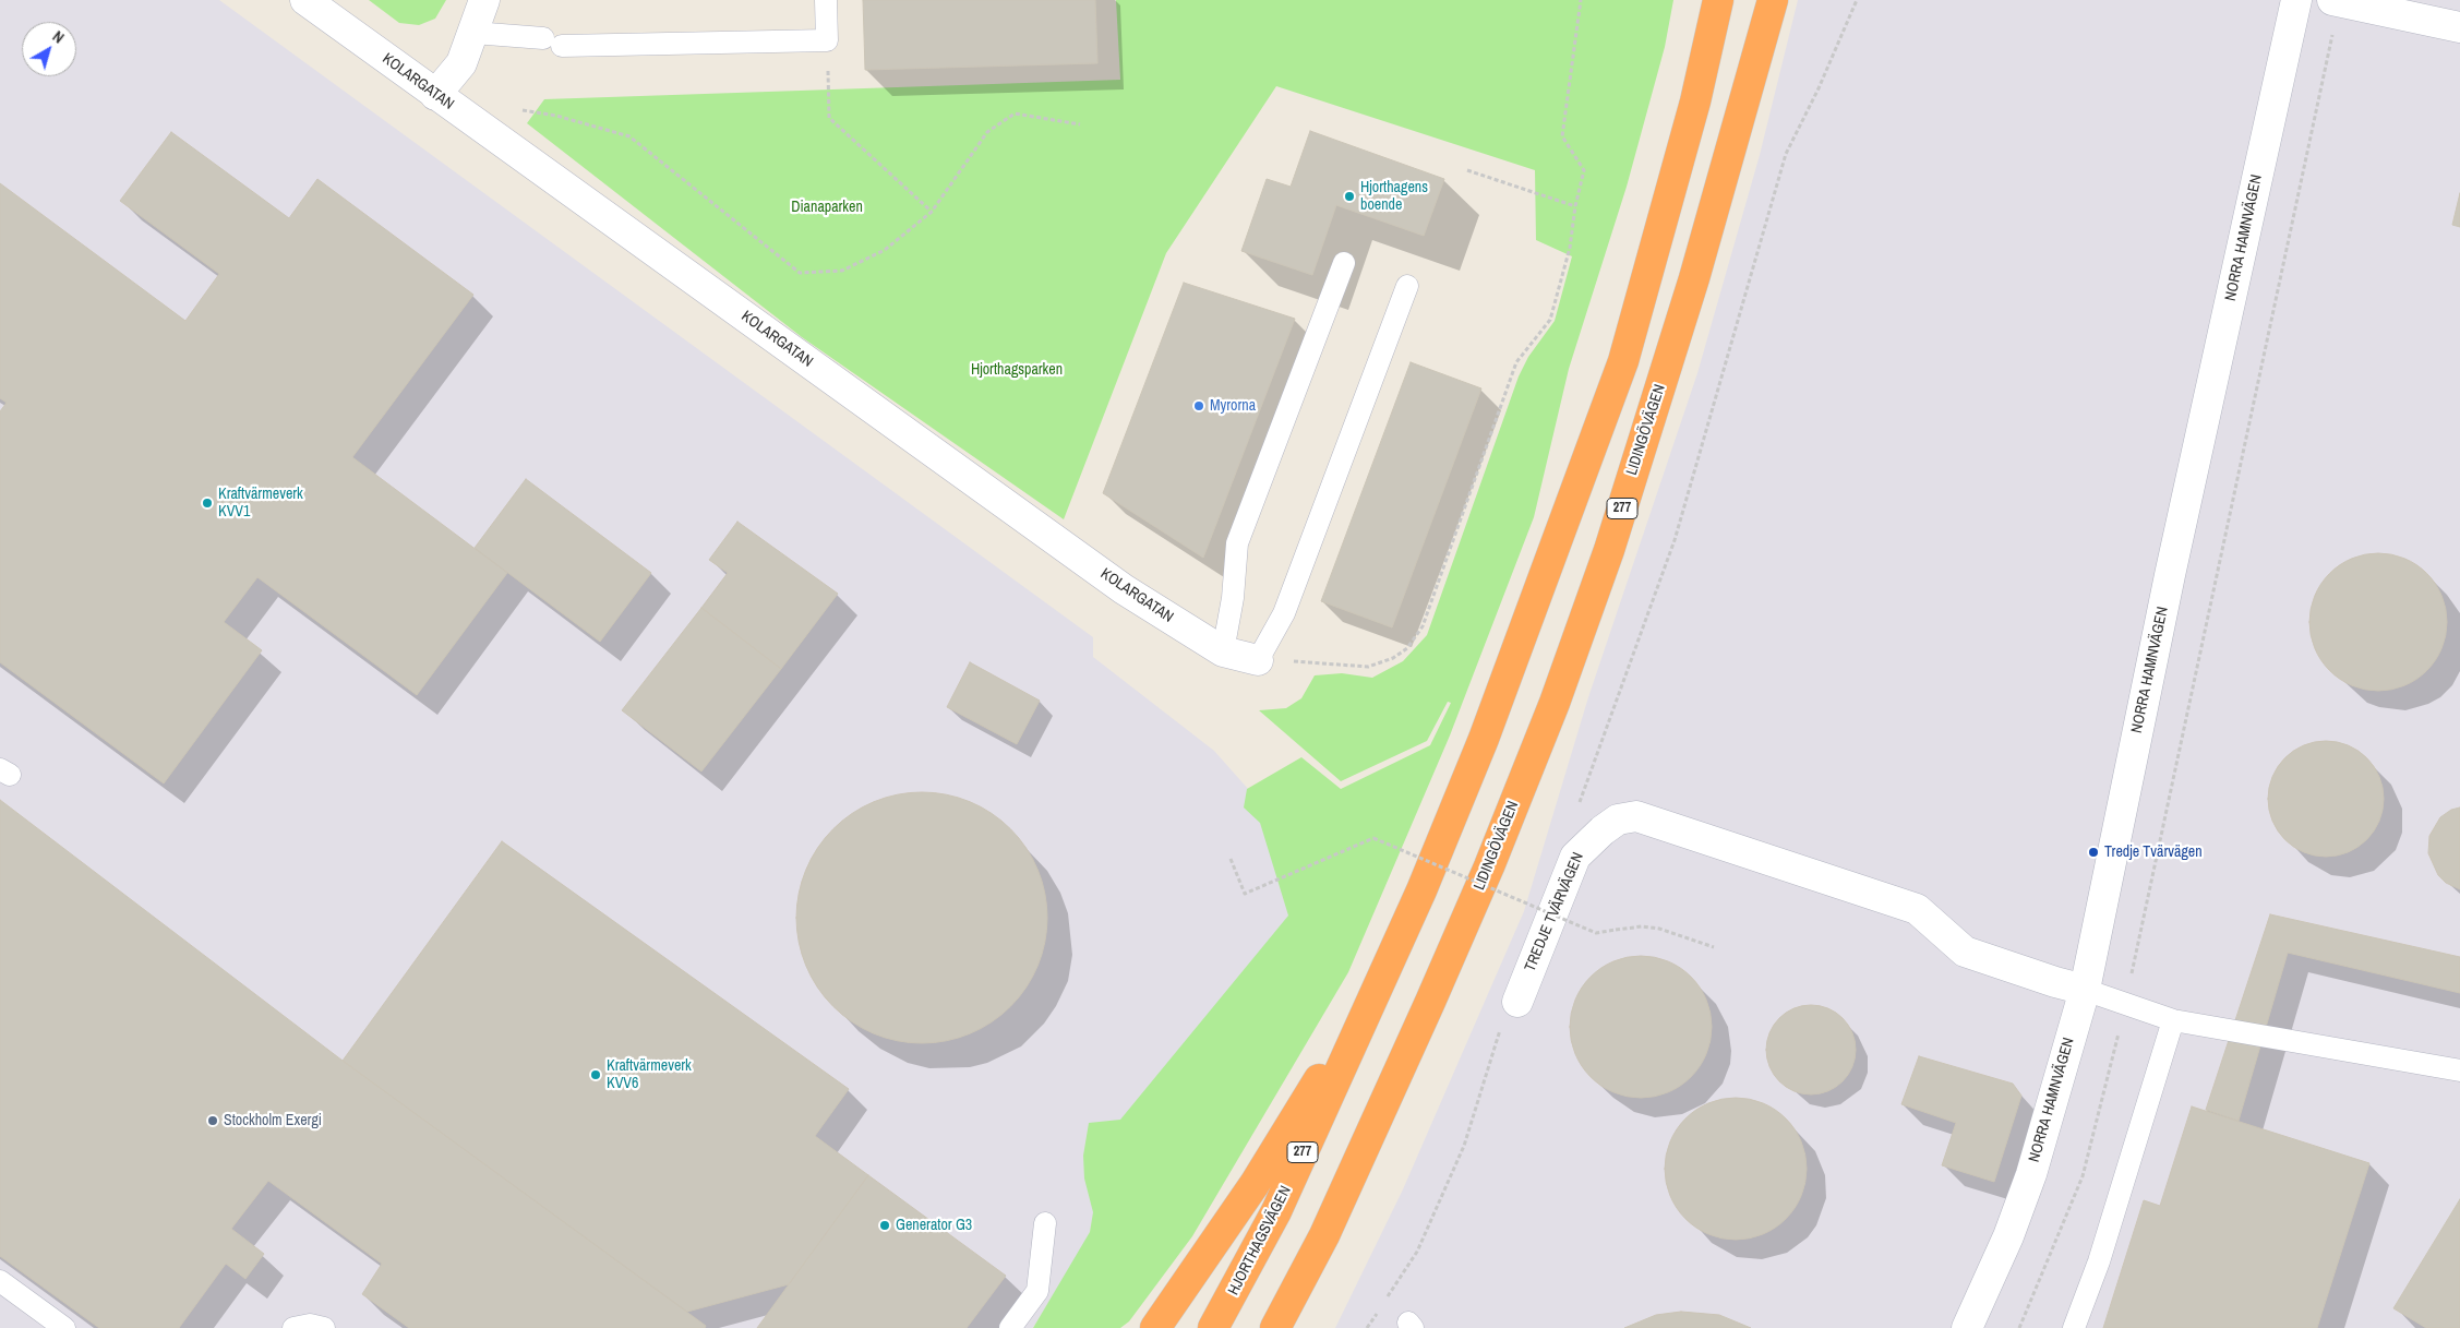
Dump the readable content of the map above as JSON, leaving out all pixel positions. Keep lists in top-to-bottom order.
{
  "streets": {
    "highway": ["LIDINGÖVÄGEN", "277", "HJORTHAGSVÄGEN"],
    "street": ["KOLARGATAN", "NORRA HAMNVÄGEN", "TREDJE TVÄRVÄGEN"]
  },
  "crossings": [
    ["NORRA HAMNVÄGEN", "TREDJE TVÄRVÄGEN"],
    ["277", "HJORTHAGSVÄGEN"]
  ],
  "parks": ["Dianaparken", "Hjorthagsparken"],
  "places": [
    "Hjorthagens boende",
    "Myrorna",
    "Kraftvärmeverk KVV1",
    "Tredje Tvärvägen",
    "Kraftvärmeverk KVV6",
    "Stockholm Exergi",
    "Generator G3"
  ],
  "north": "top right"
}
